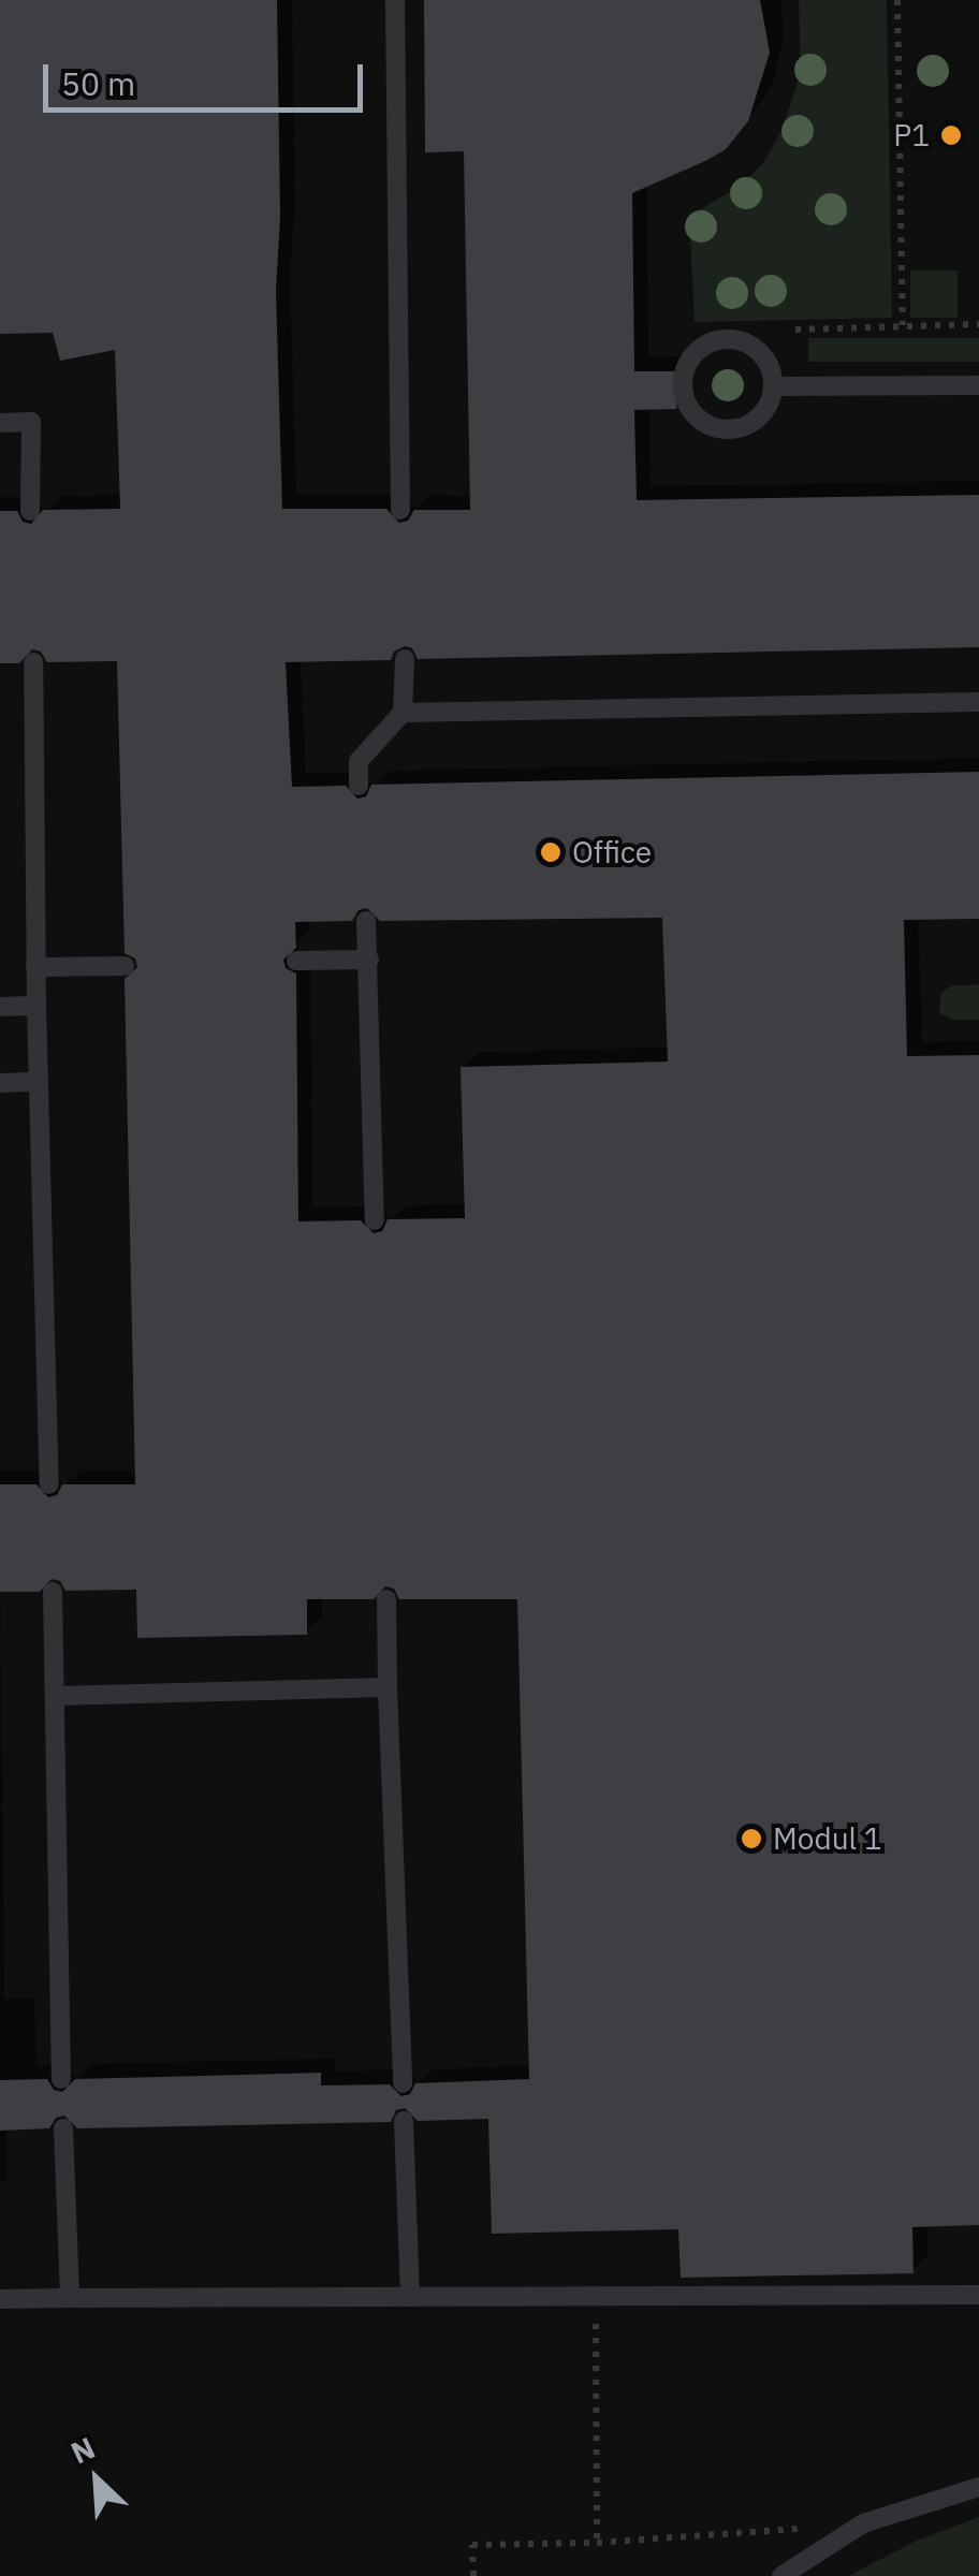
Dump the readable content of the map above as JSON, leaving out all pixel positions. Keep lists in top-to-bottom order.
{
  "places": ["P1", "Office", "Modul 1"],
  "scale_bar": "50 m",
  "north": "top left"
}
